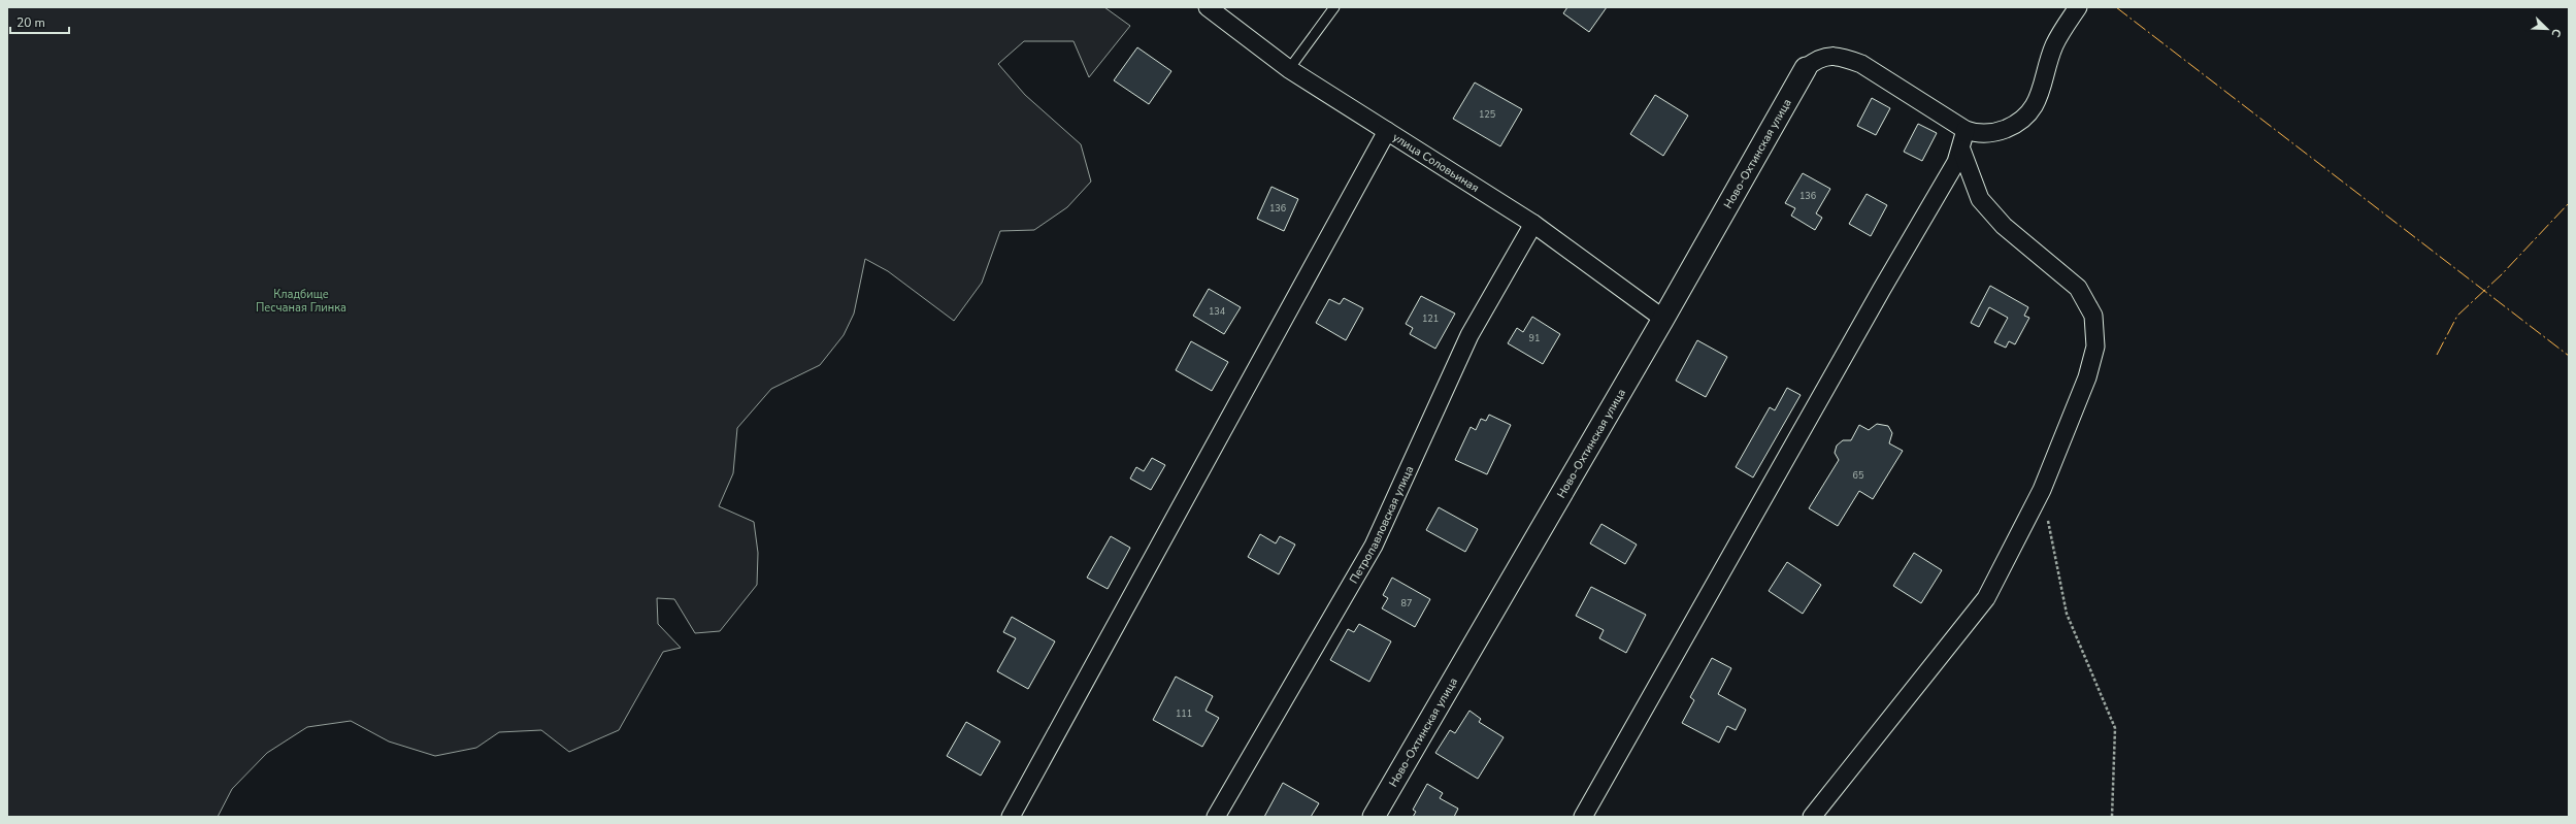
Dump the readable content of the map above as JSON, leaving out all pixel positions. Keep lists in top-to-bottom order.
{
  "streets": {
    "street": ["Ново-Охтинская улица", "улица Соловьиная", "Петропавловская улица"]
  },
  "crossings": [
    ["Ново-Охтинская улица", "улица Соловьиная"],
    ["улица Соловьиная", "Петропавловская улица"]
  ],
  "parks": ["Кладбище Песчаная Глинка"],
  "house_numbers": [
    "125",
    "136",
    "136",
    "134",
    "121",
    "91",
    "65",
    "87",
    "111"
  ],
  "scale_bar": "20 m",
  "north": "bottom right"
}
